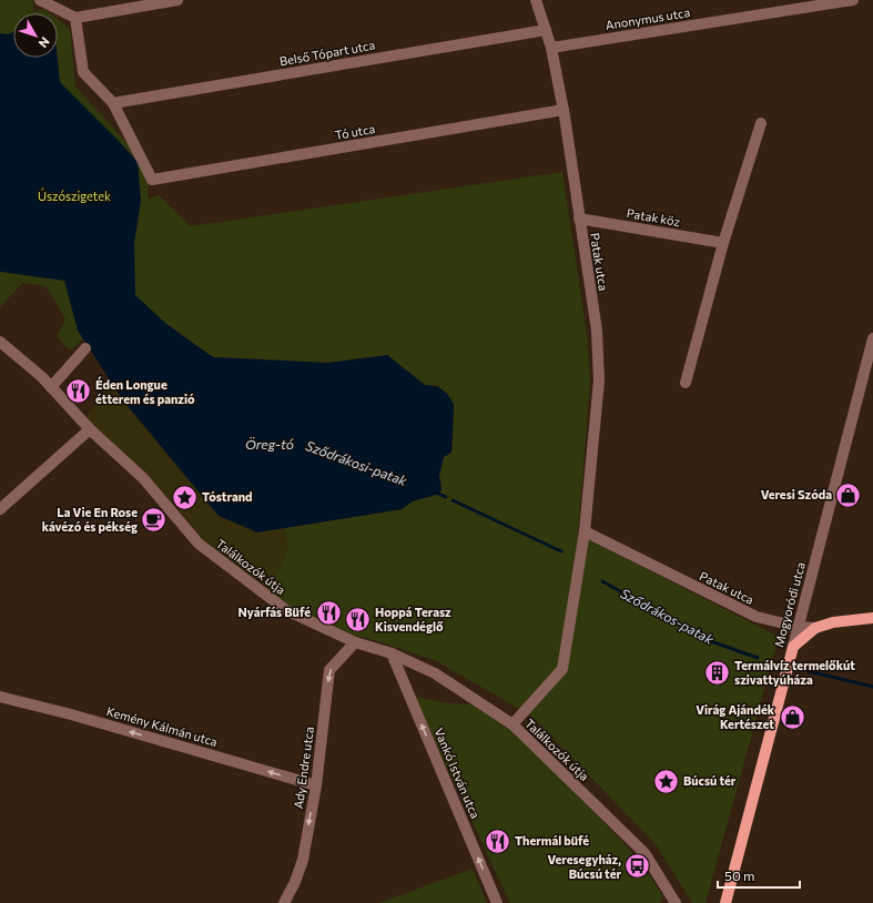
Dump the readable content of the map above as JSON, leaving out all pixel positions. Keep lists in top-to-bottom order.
{
  "streets": {
    "main road": ["Mogyoródi utca"],
    "street": [
      "Anonymus utca",
      "Belső Tópart utca",
      "Tó utca",
      "Patak köz",
      "Patak utca",
      "Találkozók útja",
      "Kemény Kálmán utca",
      "Ady Endre utca",
      "Vankó István utca"
    ]
  },
  "crossings": [
    ["Anonymus utca", "Patak utca"],
    ["Belső Tópart utca", "Tó utca"],
    ["Belső Tópart utca", "Patak utca"],
    ["Tó utca", "Patak utca"],
    ["Patak köz", "Patak utca"],
    ["Patak utca", "Találkozók útja"],
    ["Patak utca", "Mogyoródi utca"],
    ["Találkozók útja", "Ady Endre utca"],
    ["Találkozók útja", "Vankó István utca"],
    ["Kemény Kálmán utca", "Ady Endre utca"]
  ],
  "one_way": ["Kemény Kálmán utca", "Ady Endre utca", "Vankó István utca"],
  "water": ["Öreg-tó", "Sződrákosi-patak", "Sződrákos-patak"],
  "parks": ["Úszószigetek"],
  "places": {
    "restaurant": [
      "Éden Longue étterem és panzió",
      "Nyárfás Büfé",
      "Hoppá Terasz Kisvendéglő",
      "Thermál büfé"
    ],
    "shop": ["Veresi Szóda", "Virág Ajándék Kertészet"],
    "place": ["Tóstrand", "Búcsú tér"],
    "cafe": ["La Vie En Rose kávézó és pékség"],
    "building": ["Termálvíz termelőkút szivattyúháza"],
    "bus stop": ["Veresegyház, Búcsú tér"]
  },
  "scale_bar": "50 m",
  "north": "bottom right"
}
